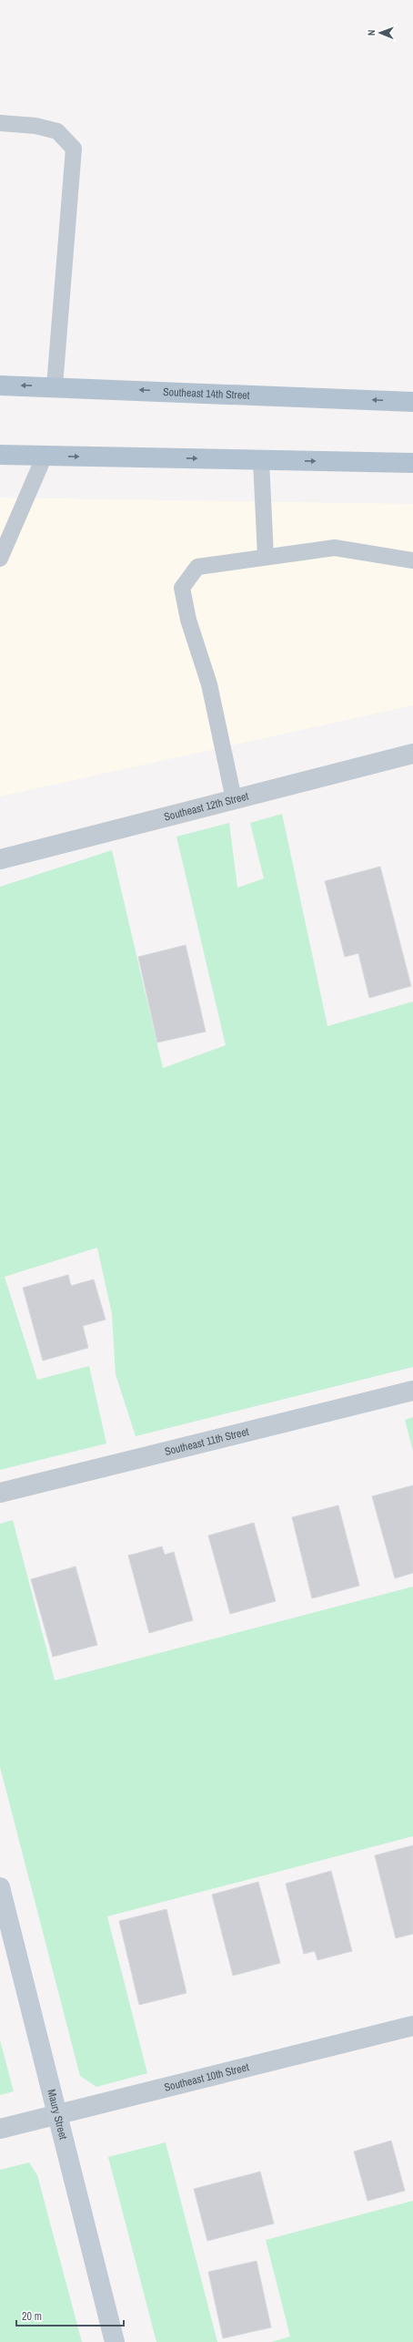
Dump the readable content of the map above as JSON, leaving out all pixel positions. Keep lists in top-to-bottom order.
{
  "streets": {
    "main road": ["Southeast 14th Street", "Maury Street"],
    "street": ["Southeast 12th Street", "Southeast 11th Street", "Southeast 10th Street"]
  },
  "crossings": [
    ["Southeast 10th Street", "Maury Street"]
  ],
  "scale_bar": "20 m",
  "north": "left"
}
